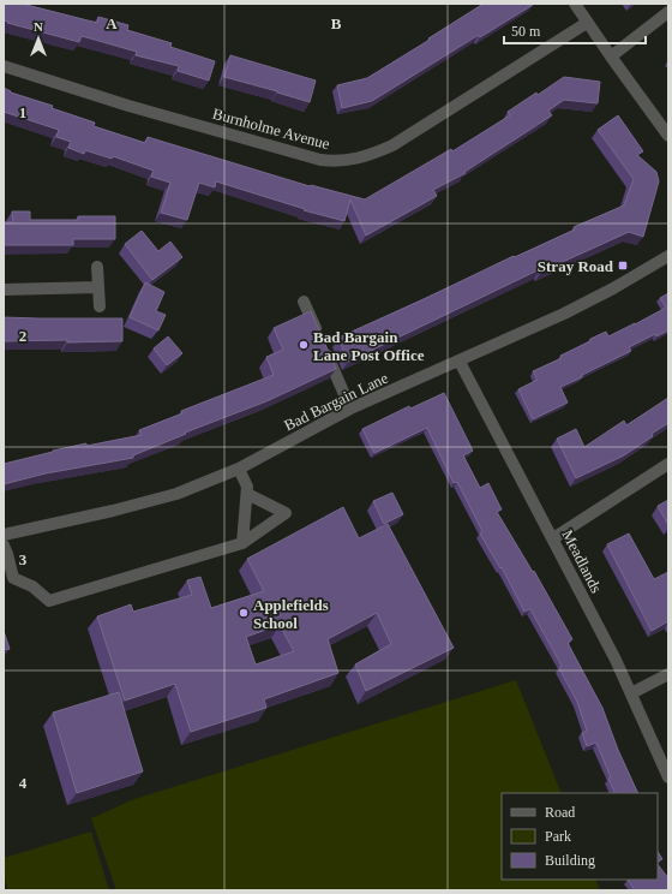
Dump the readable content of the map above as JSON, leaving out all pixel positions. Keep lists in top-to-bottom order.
{
  "streets": {
    "street": ["Burnholme Avenue", "Bad Bargain Lane", "Meadlands"]
  },
  "crossings": [
    ["Bad Bargain Lane", "Meadlands"]
  ],
  "places": {
    "transit": ["Stray Road"],
    "other": ["Bad Bargain Lane Post Office", "Applefields School"]
  },
  "legend": ["Road", "Park", "Building"],
  "scale_bar": "50 m",
  "north": "top",
  "grid": {
    "columns": ["A", "B"],
    "rows": [
      "1",
      "2",
      "3",
      "4"
    ]
  }
}
